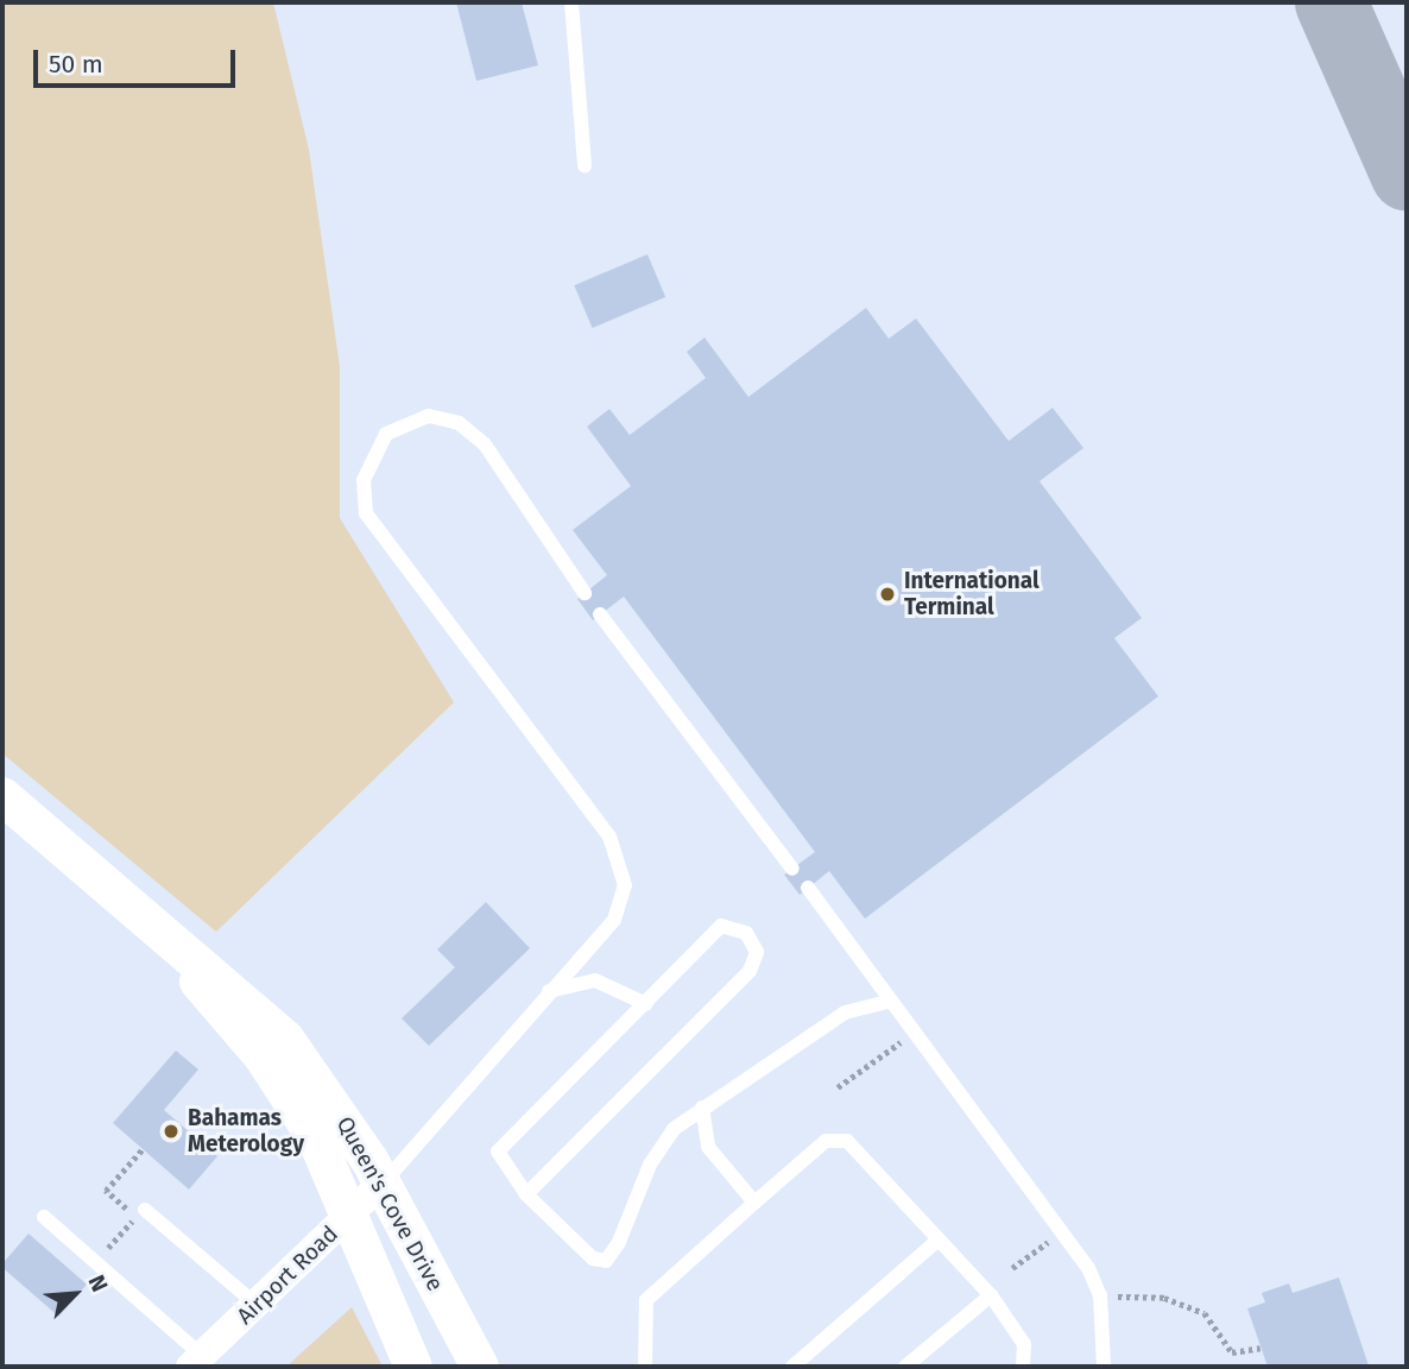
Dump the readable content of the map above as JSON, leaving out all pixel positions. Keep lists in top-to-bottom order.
{
  "streets": {
    "street": ["Queen's Cove Drive", "Airport Road"]
  },
  "crossings": [
    ["Queen's Cove Drive", "Airport Road"]
  ],
  "places": ["International Terminal", "Bahamas Meterology"],
  "scale_bar": "50 m",
  "north": "top right"
}
